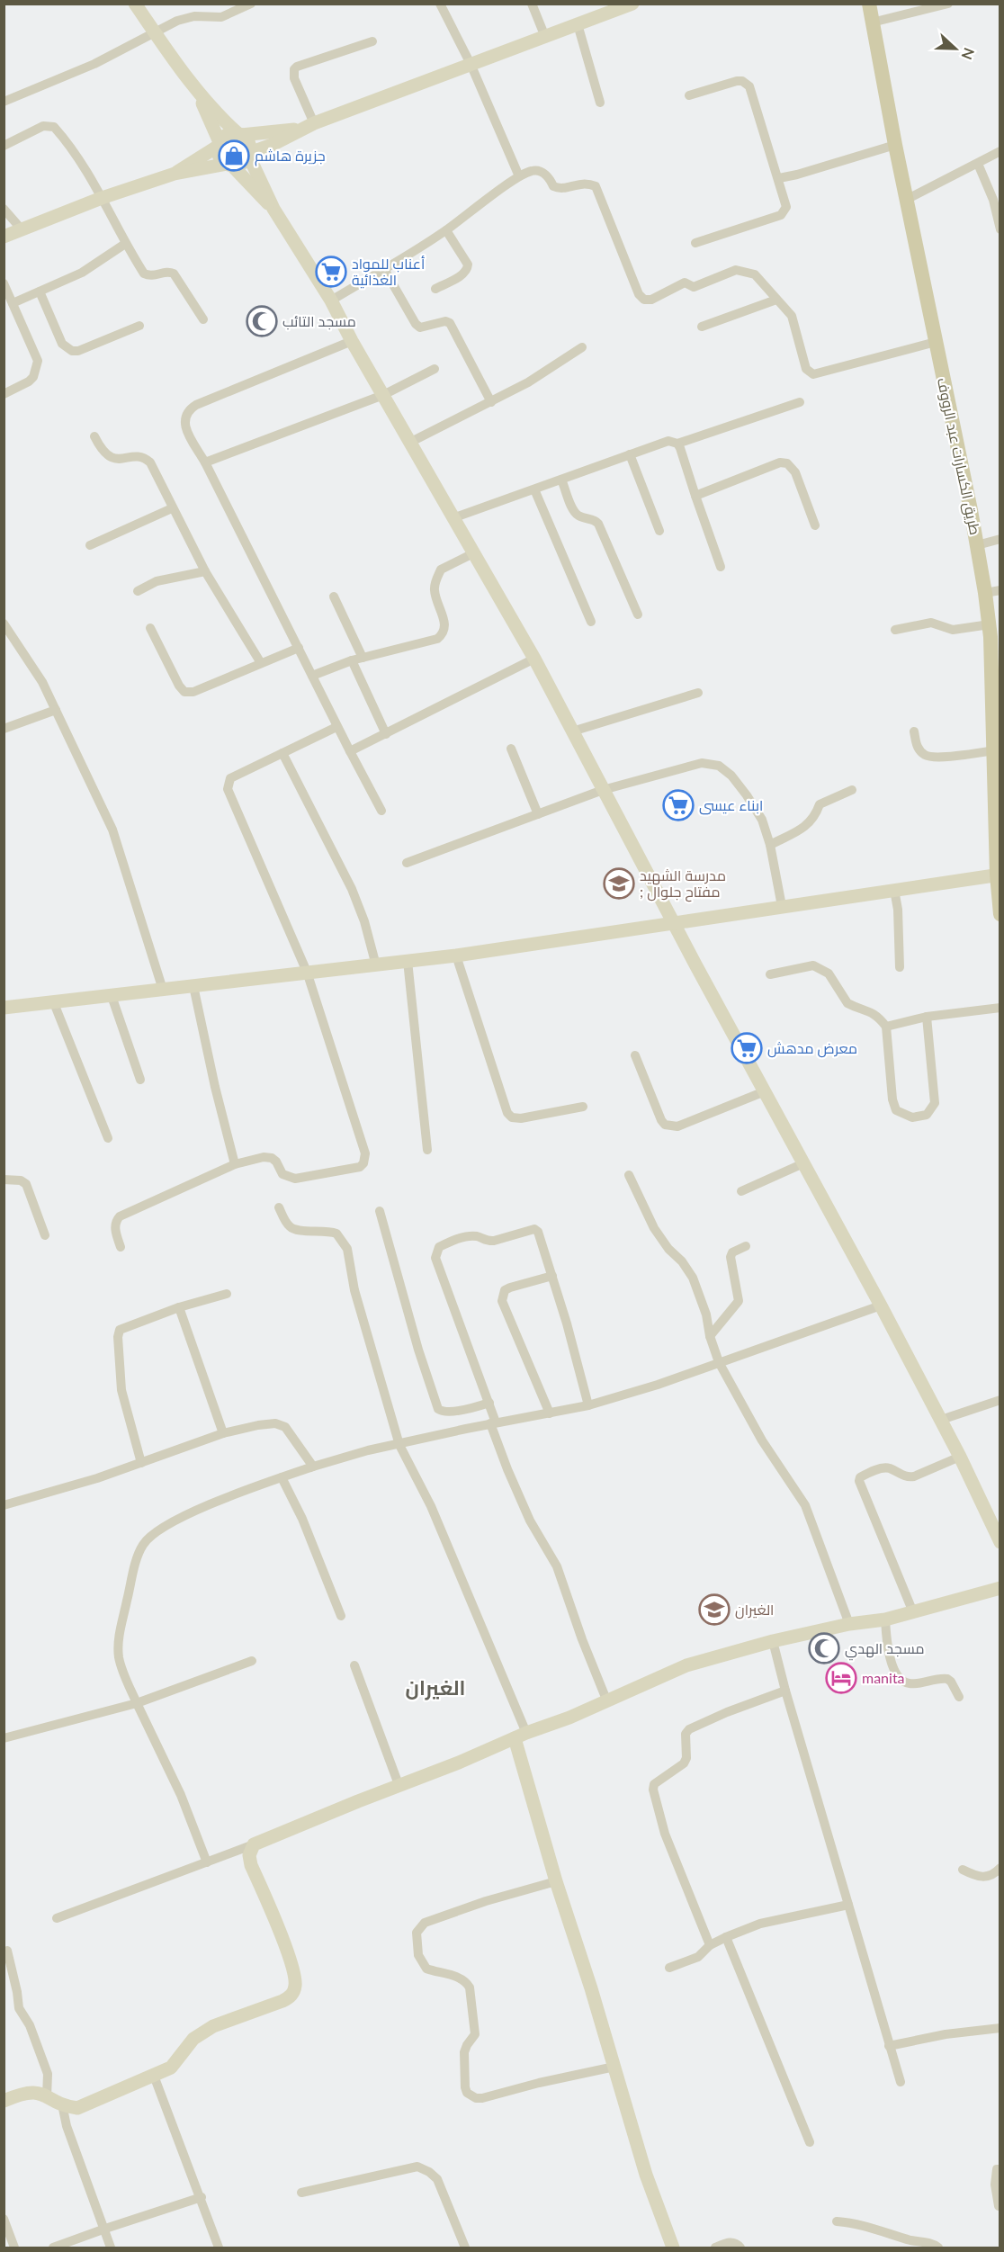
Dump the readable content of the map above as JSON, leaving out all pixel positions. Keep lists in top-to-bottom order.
{
  "streets": {
    "main road": ["طريق الكسارات عبد الرووف"]
  },
  "districts": ["الغيران"],
  "places": {
    "shop": ["جزيرة هاشم"],
    "supermarket": ["أعناب للمواد الغذائية", "ابناء عيسى", "معرض مدهش"],
    "mosque": ["مسجد التائب", "مسجد الهدي"],
    "school or university": ["مدرسة الشهيد ; مفتاح جلوال", "الغيران"],
    "hotel": ["manita"]
  },
  "north": "right"
}
